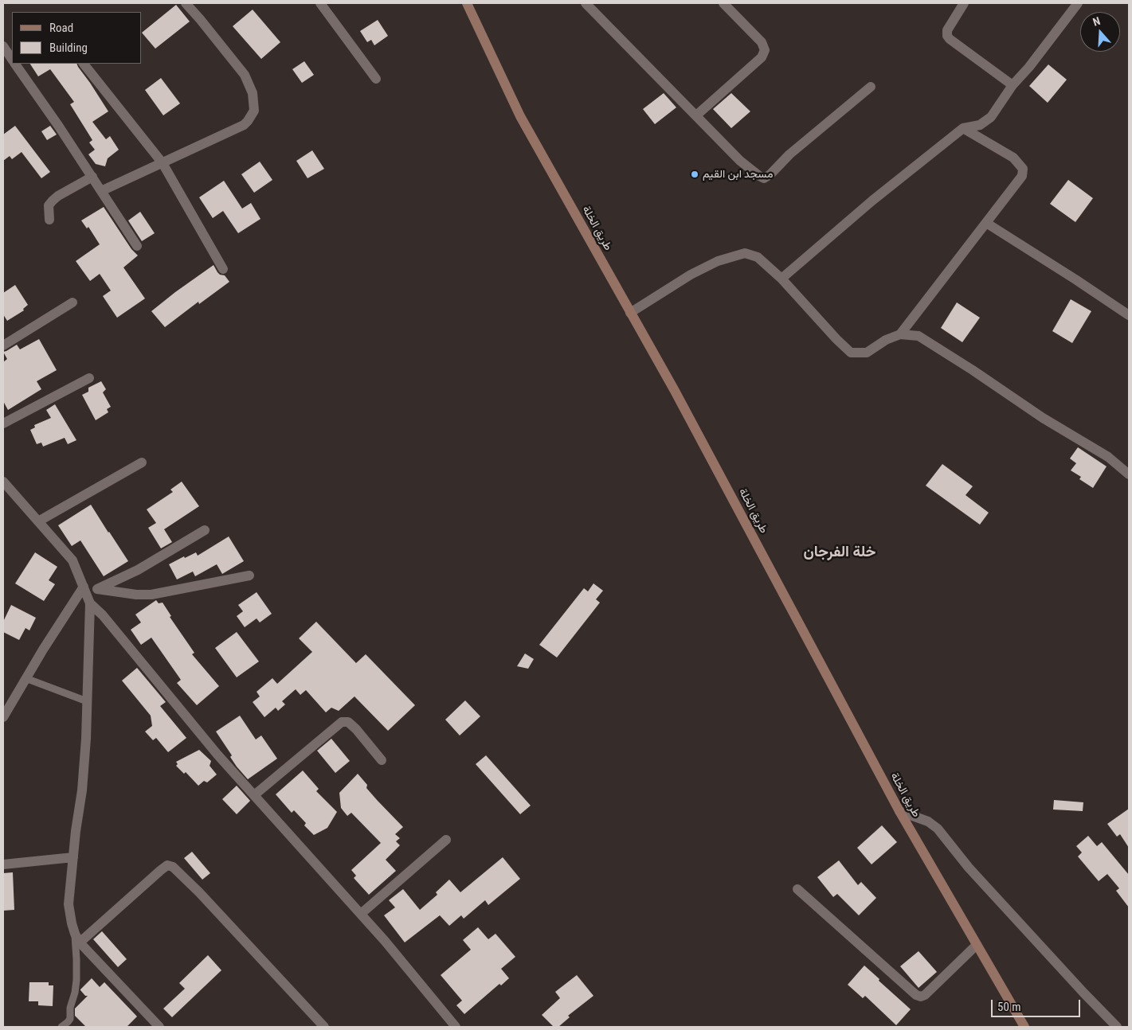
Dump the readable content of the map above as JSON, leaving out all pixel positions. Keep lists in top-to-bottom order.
{
  "streets": {
    "street": ["طريق الخلة"]
  },
  "districts": ["خلة الفرجان"],
  "places": ["مسجد ابن القيم"],
  "legend": ["Road", "Building"],
  "scale_bar": "50 m",
  "north": "top"
}
